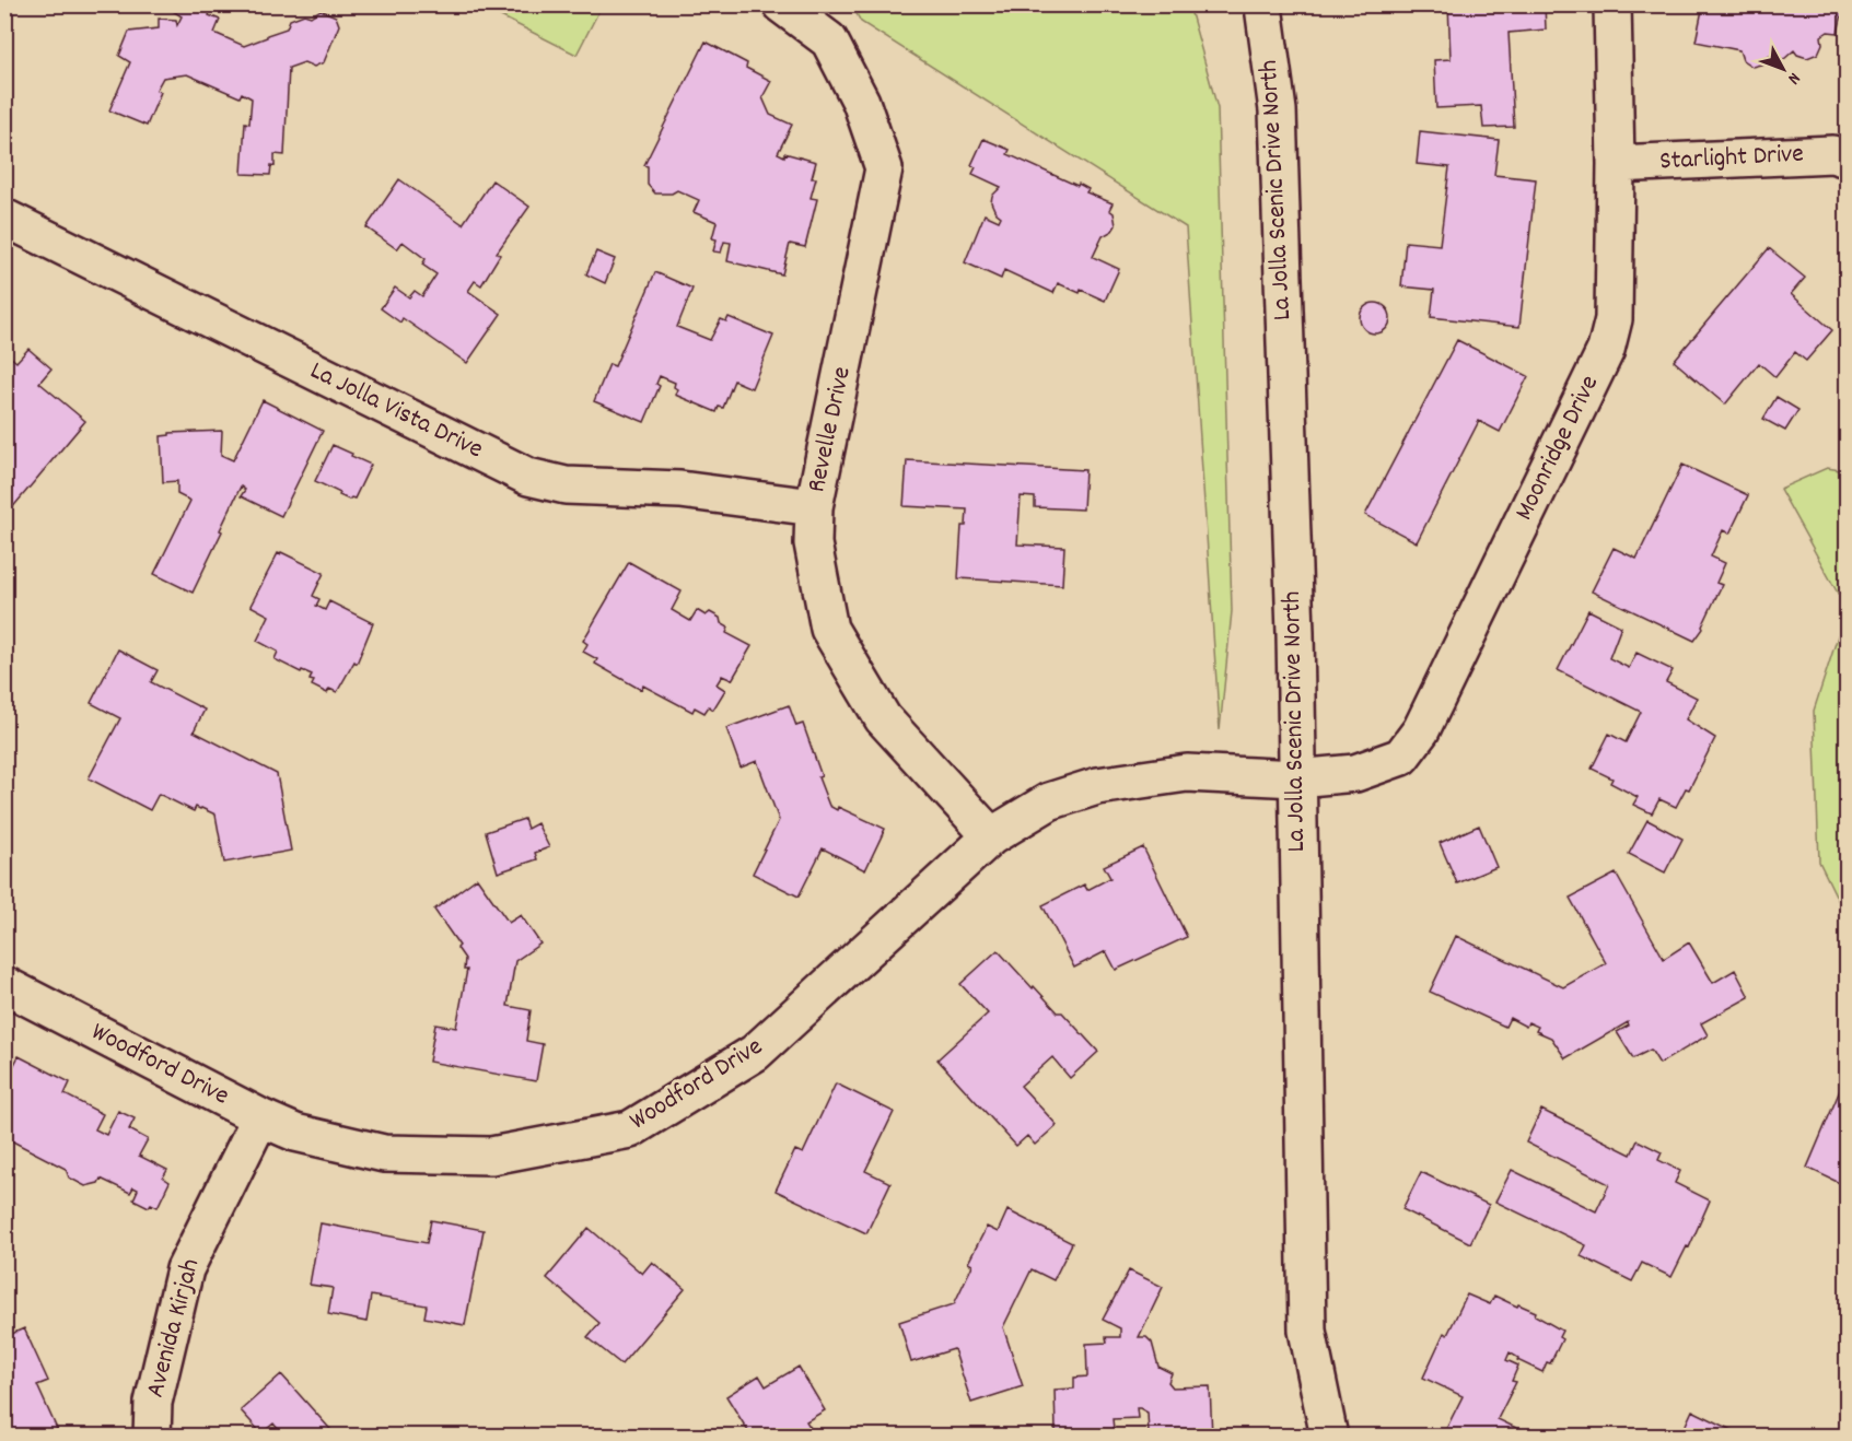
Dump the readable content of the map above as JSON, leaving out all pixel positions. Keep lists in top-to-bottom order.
{
  "streets": {
    "street": [
      "Starlight Drive",
      "La Jolla Scenic Drive North",
      "La Jolla Vista Drive",
      "Revelle Drive",
      "Moonridge Drive",
      "Woodford Drive",
      "Avenida Kirjah"
    ]
  },
  "crossings": [
    ["Starlight Drive", "Moonridge Drive"],
    ["La Jolla Scenic Drive North", "Moonridge Drive"],
    ["La Jolla Scenic Drive North", "Woodford Drive"],
    ["La Jolla Vista Drive", "Revelle Drive"],
    ["Revelle Drive", "Woodford Drive"],
    ["Moonridge Drive", "Woodford Drive"],
    ["Woodford Drive", "Avenida Kirjah"]
  ],
  "north": "bottom right"
}
